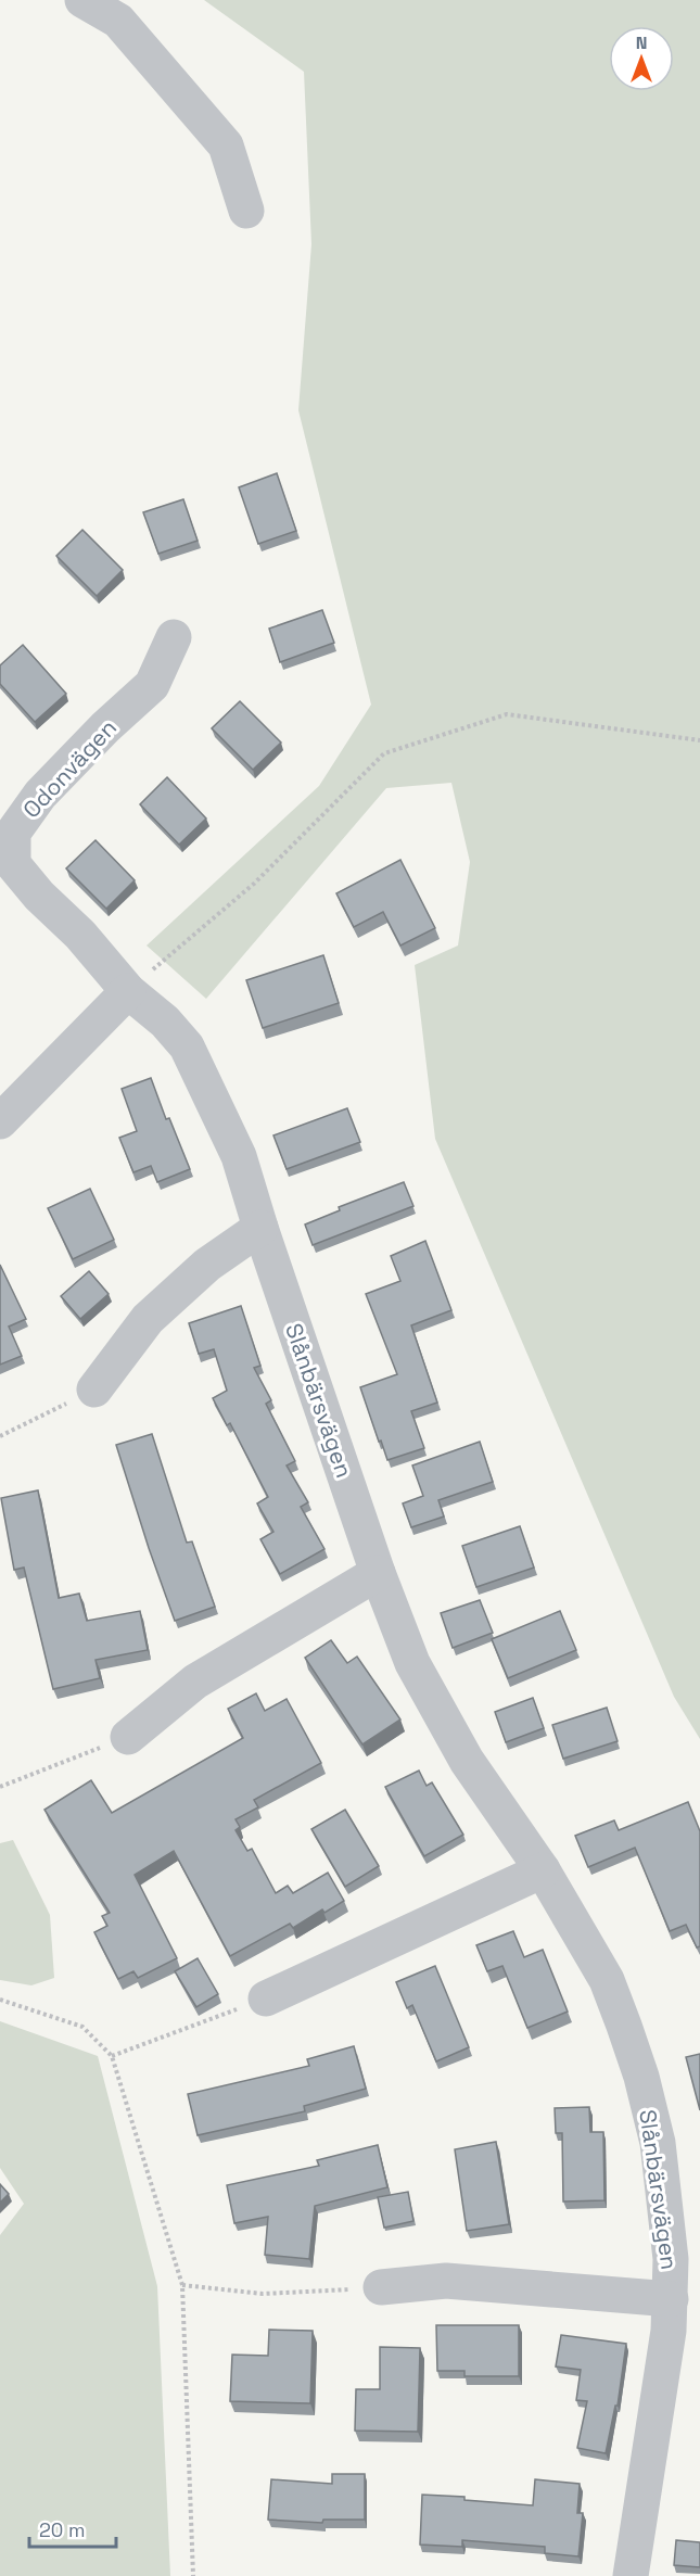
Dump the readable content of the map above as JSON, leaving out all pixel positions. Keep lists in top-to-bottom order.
{
  "streets": {
    "street": ["Odonvägen", "Slånbärsvägen"]
  },
  "crossings": [
    ["Odonvägen", "Slånbärsvägen"]
  ],
  "scale_bar": "20 m",
  "north": "top"
}
